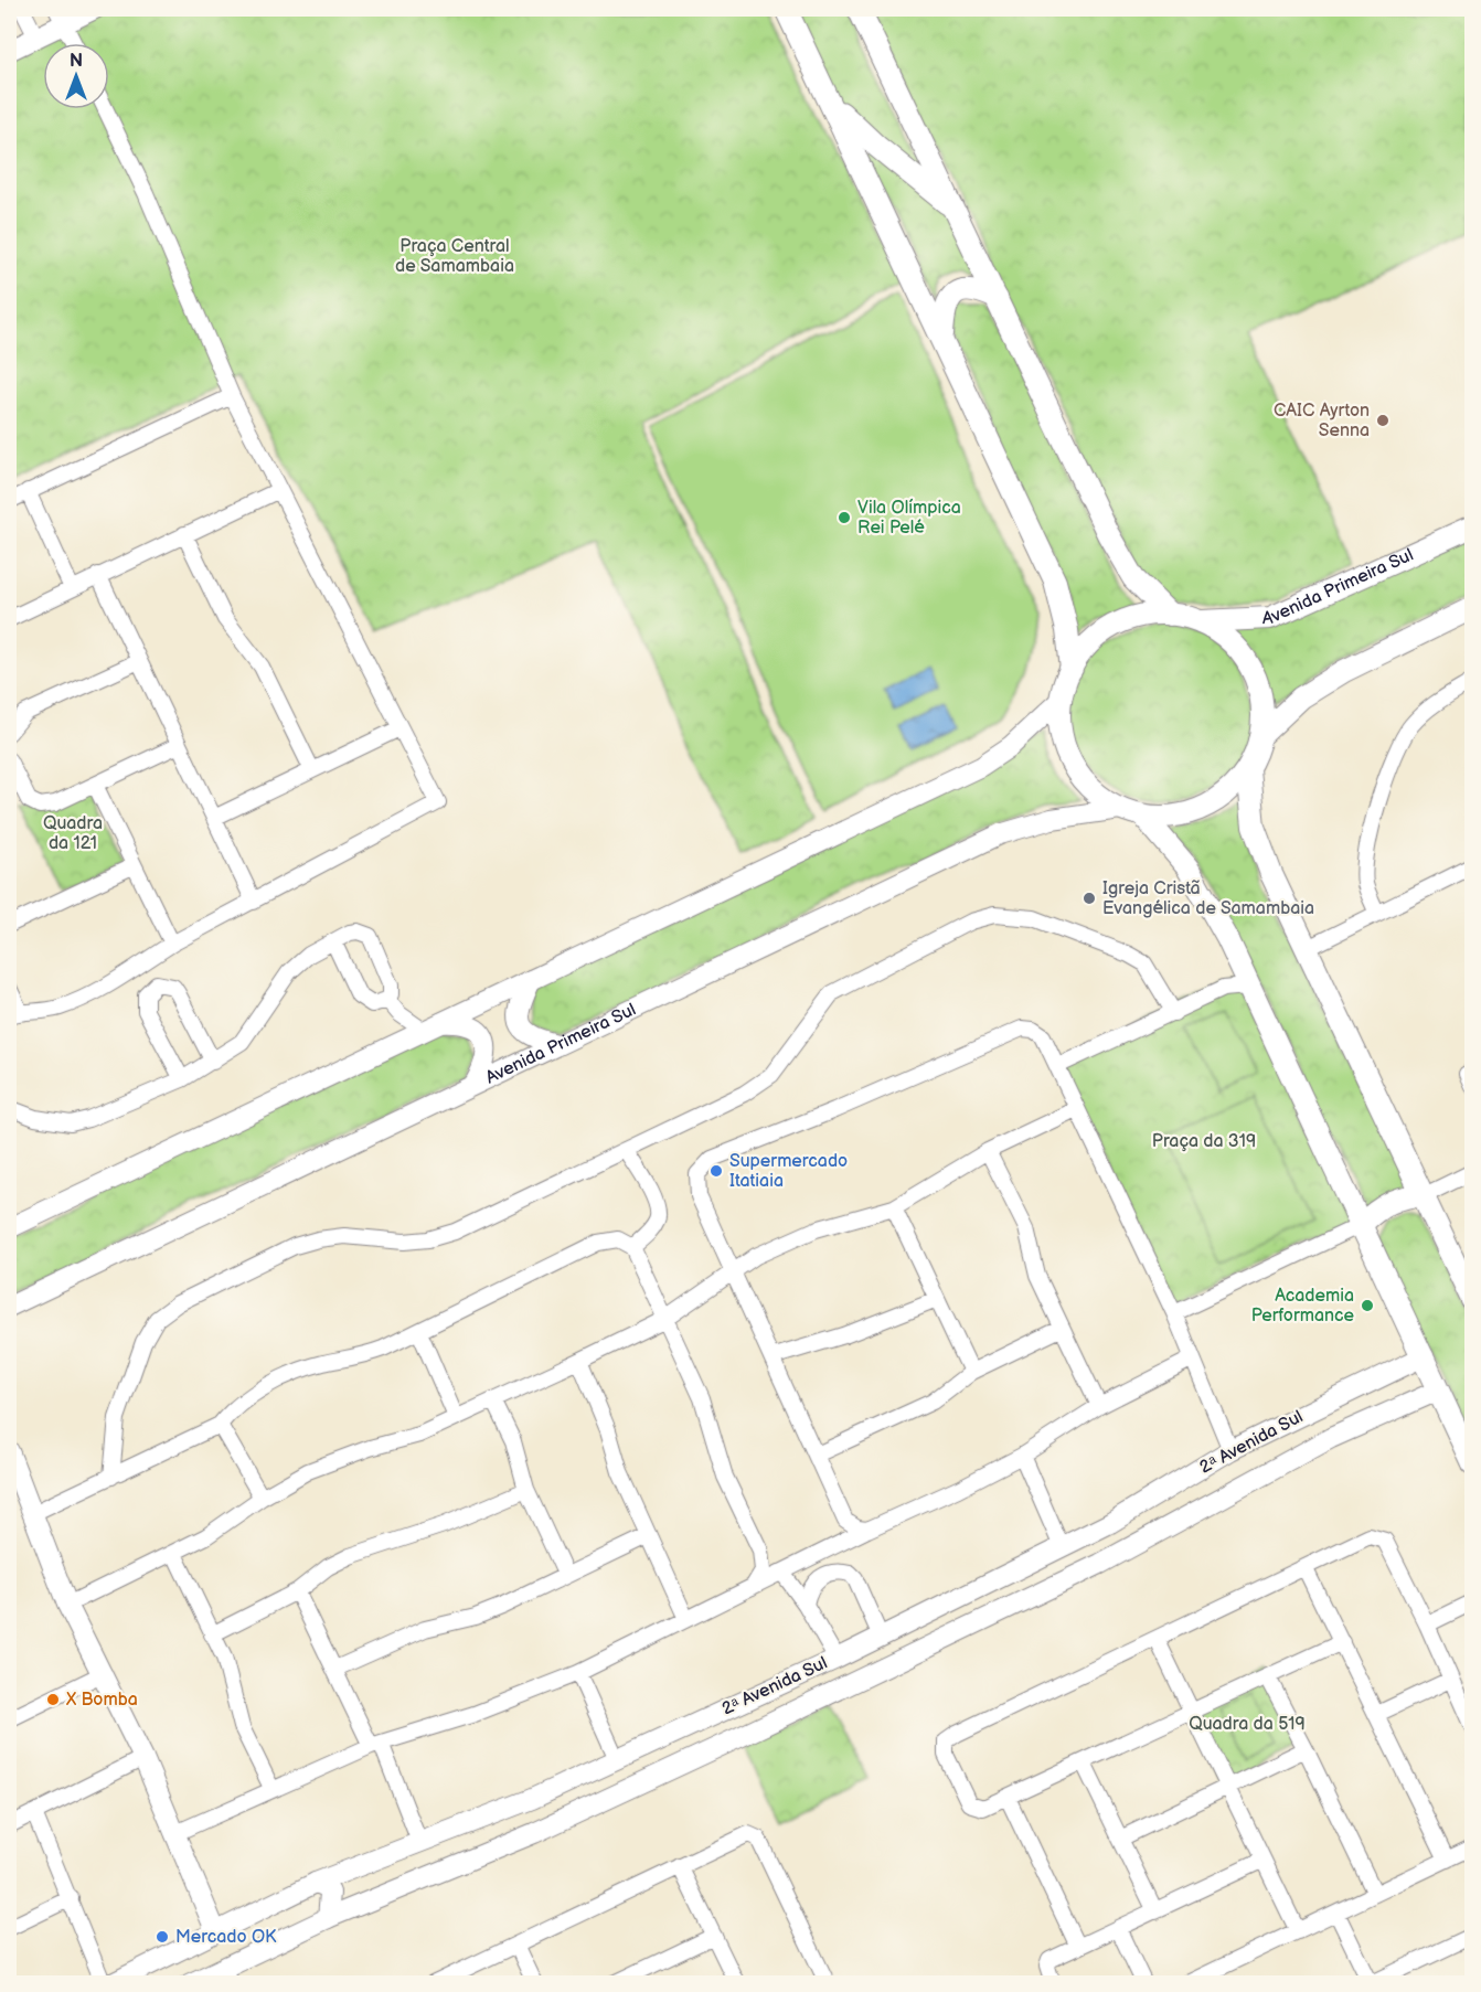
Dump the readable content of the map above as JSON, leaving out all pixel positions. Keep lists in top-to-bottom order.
{
  "streets": {
    "main road": ["Avenida Primeira Sul"],
    "street": ["2ᵃ Avenida Sul"]
  },
  "parks": [
    "Praça Central de Samambaia",
    "Quadra da 121",
    "Praça da 319",
    "Quadra da 519"
  ],
  "places": [
    "CAIC Ayrton Senna",
    "Vila Olímpica Rei Pelé",
    "Igreja Cristã Evangélica de Samambaia",
    "Supermercado Itatiaia",
    "Academia Performance",
    "X Bomba",
    "Mercado OK"
  ],
  "north": "top"
}
